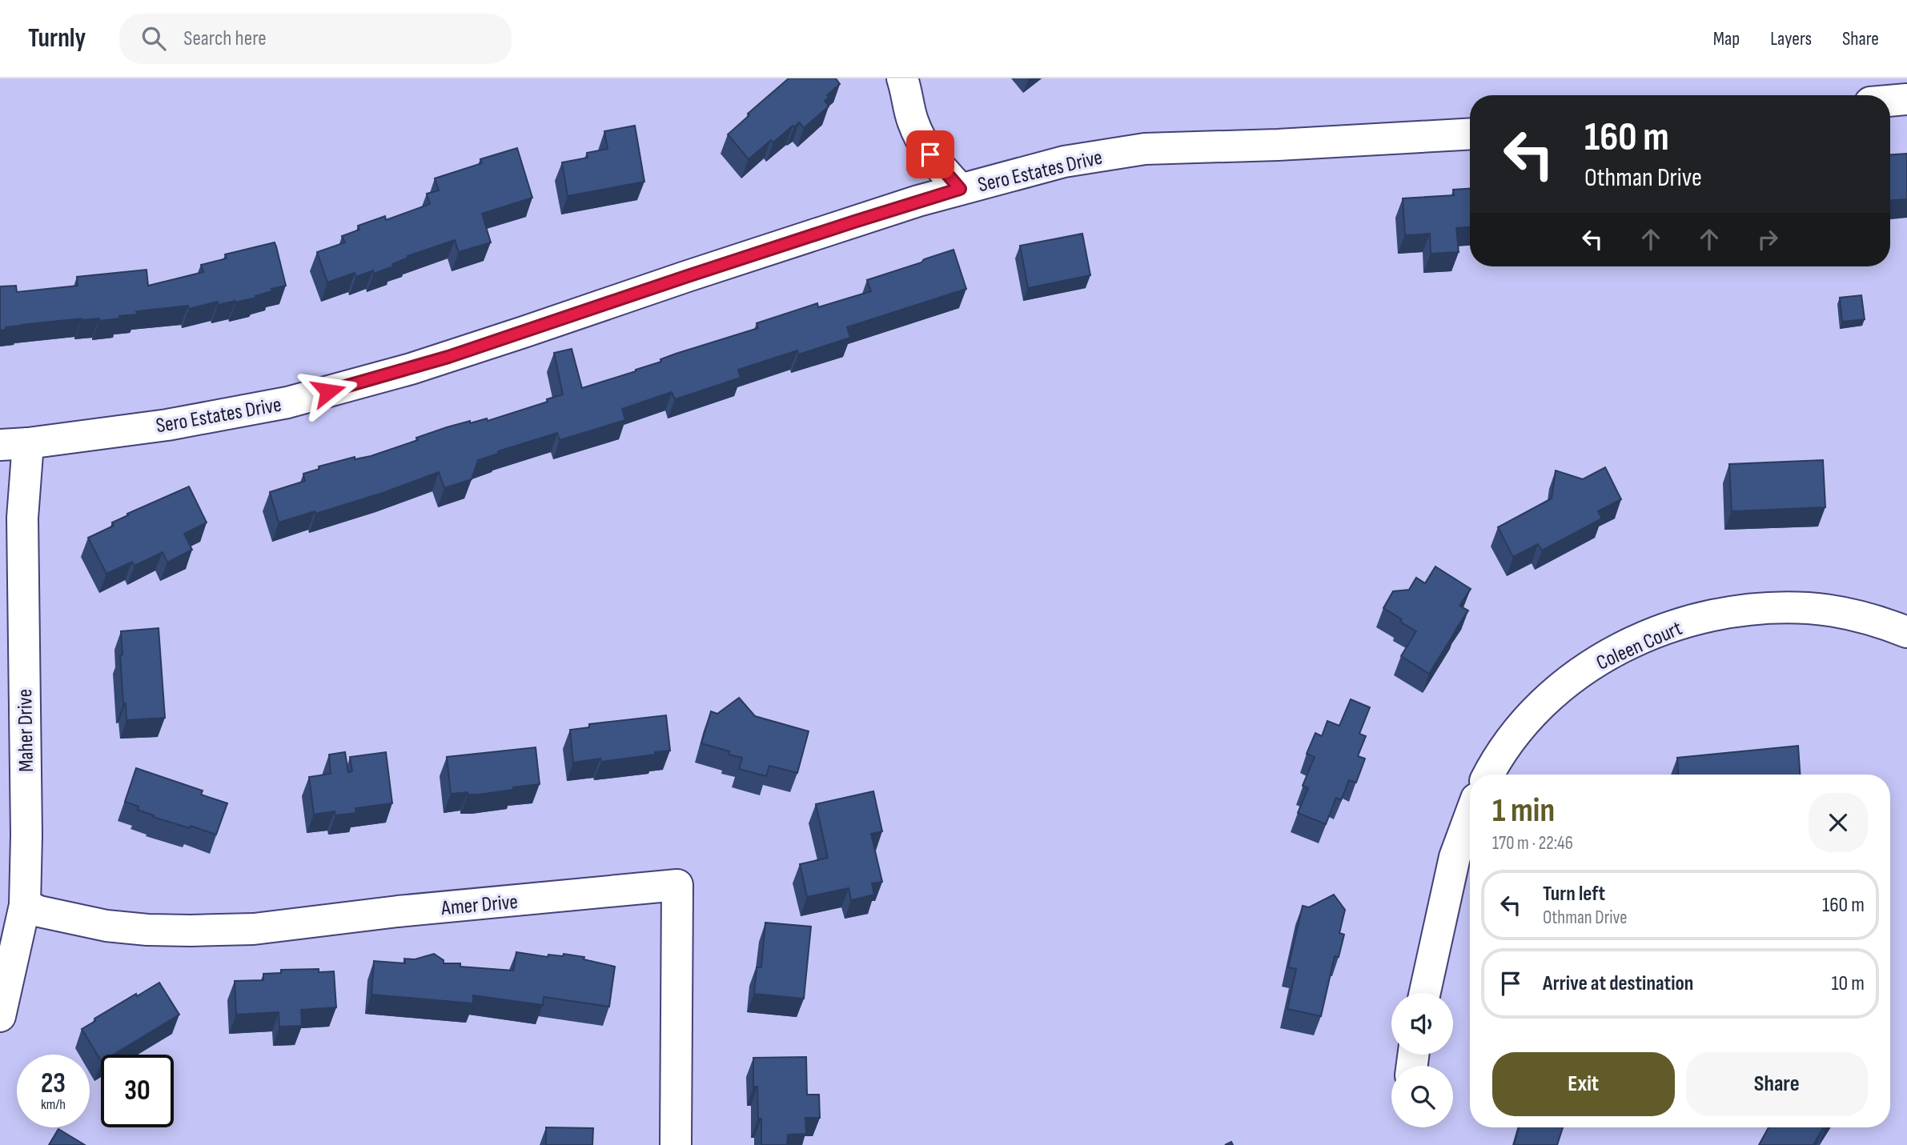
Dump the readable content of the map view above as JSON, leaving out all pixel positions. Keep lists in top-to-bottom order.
{
  "streets": {
    "street": [
      "Sero Estates Drive",
      "Coleen Court",
      "Maher Drive",
      "Amer Drive"
    ]
  },
  "crossings": [
    ["Sero Estates Drive", "Maher Drive"],
    ["Maher Drive", "Amer Drive"]
  ],
  "page": {
    "header": "Turnly",
    "search": "Search here",
    "nav": ["Map", "Layers", "Share"],
    "turn": ["160 m", "Othman Drive"],
    "heading": ["1 min", "170 m · 22:46"],
    "list": [
      {
        "name": "Turn left",
        "note": "Othman Drive",
        "value": "160 m"
      },
      {
        "name": "Arrive at destination",
        "value": "10 m"
      }
    ],
    "buttons": ["Exit", "Share"],
    "speed": "23 km/h",
    "limit": "30"
  }
}
